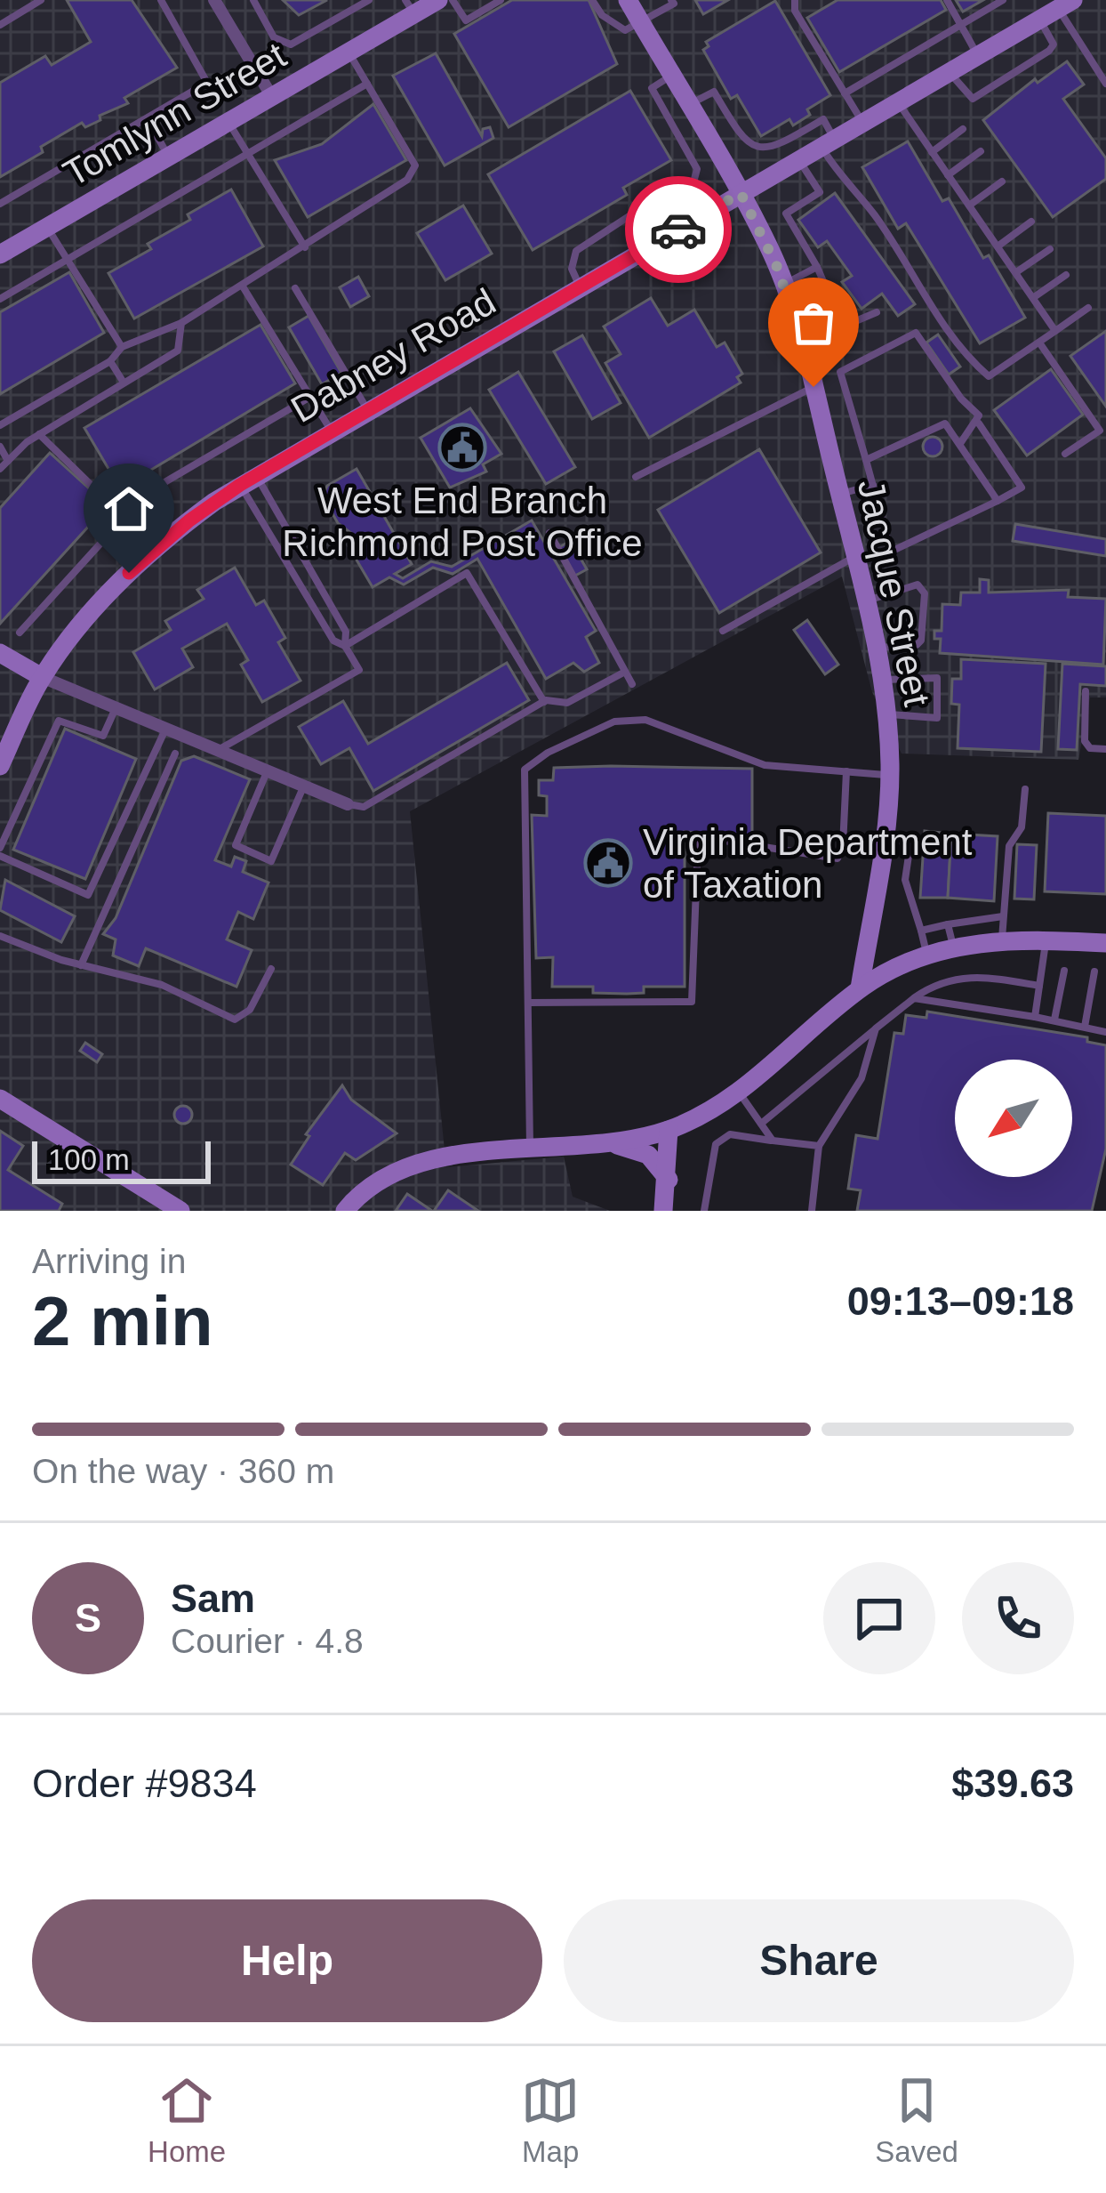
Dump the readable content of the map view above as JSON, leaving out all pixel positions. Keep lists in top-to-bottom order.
{
  "streets": {
    "street": ["Tomlynn Street", "Dabney Road", "Jacque Street"]
  },
  "crossings": [
    ["Dabney Road", "Jacque Street"]
  ],
  "places": {
    "public building": ["West End Branch Richmond Post Office", "Virginia Department of Taxation"]
  },
  "scale_bar": "100 m",
  "north": "bottom left",
  "page": {
    "scale": "100 m",
    "heading": ["2 min", "Arriving in", "09:13–09:18"],
    "panel": [
      "Sam",
      "Courier · 4.8",
      "Order #9834",
      "$39.63"
    ],
    "bar": "On the way · 360 m",
    "round": "S",
    "buttons": ["Help", "Share"],
    "tabs": ["Home", "Map", "Saved"]
  }
}
